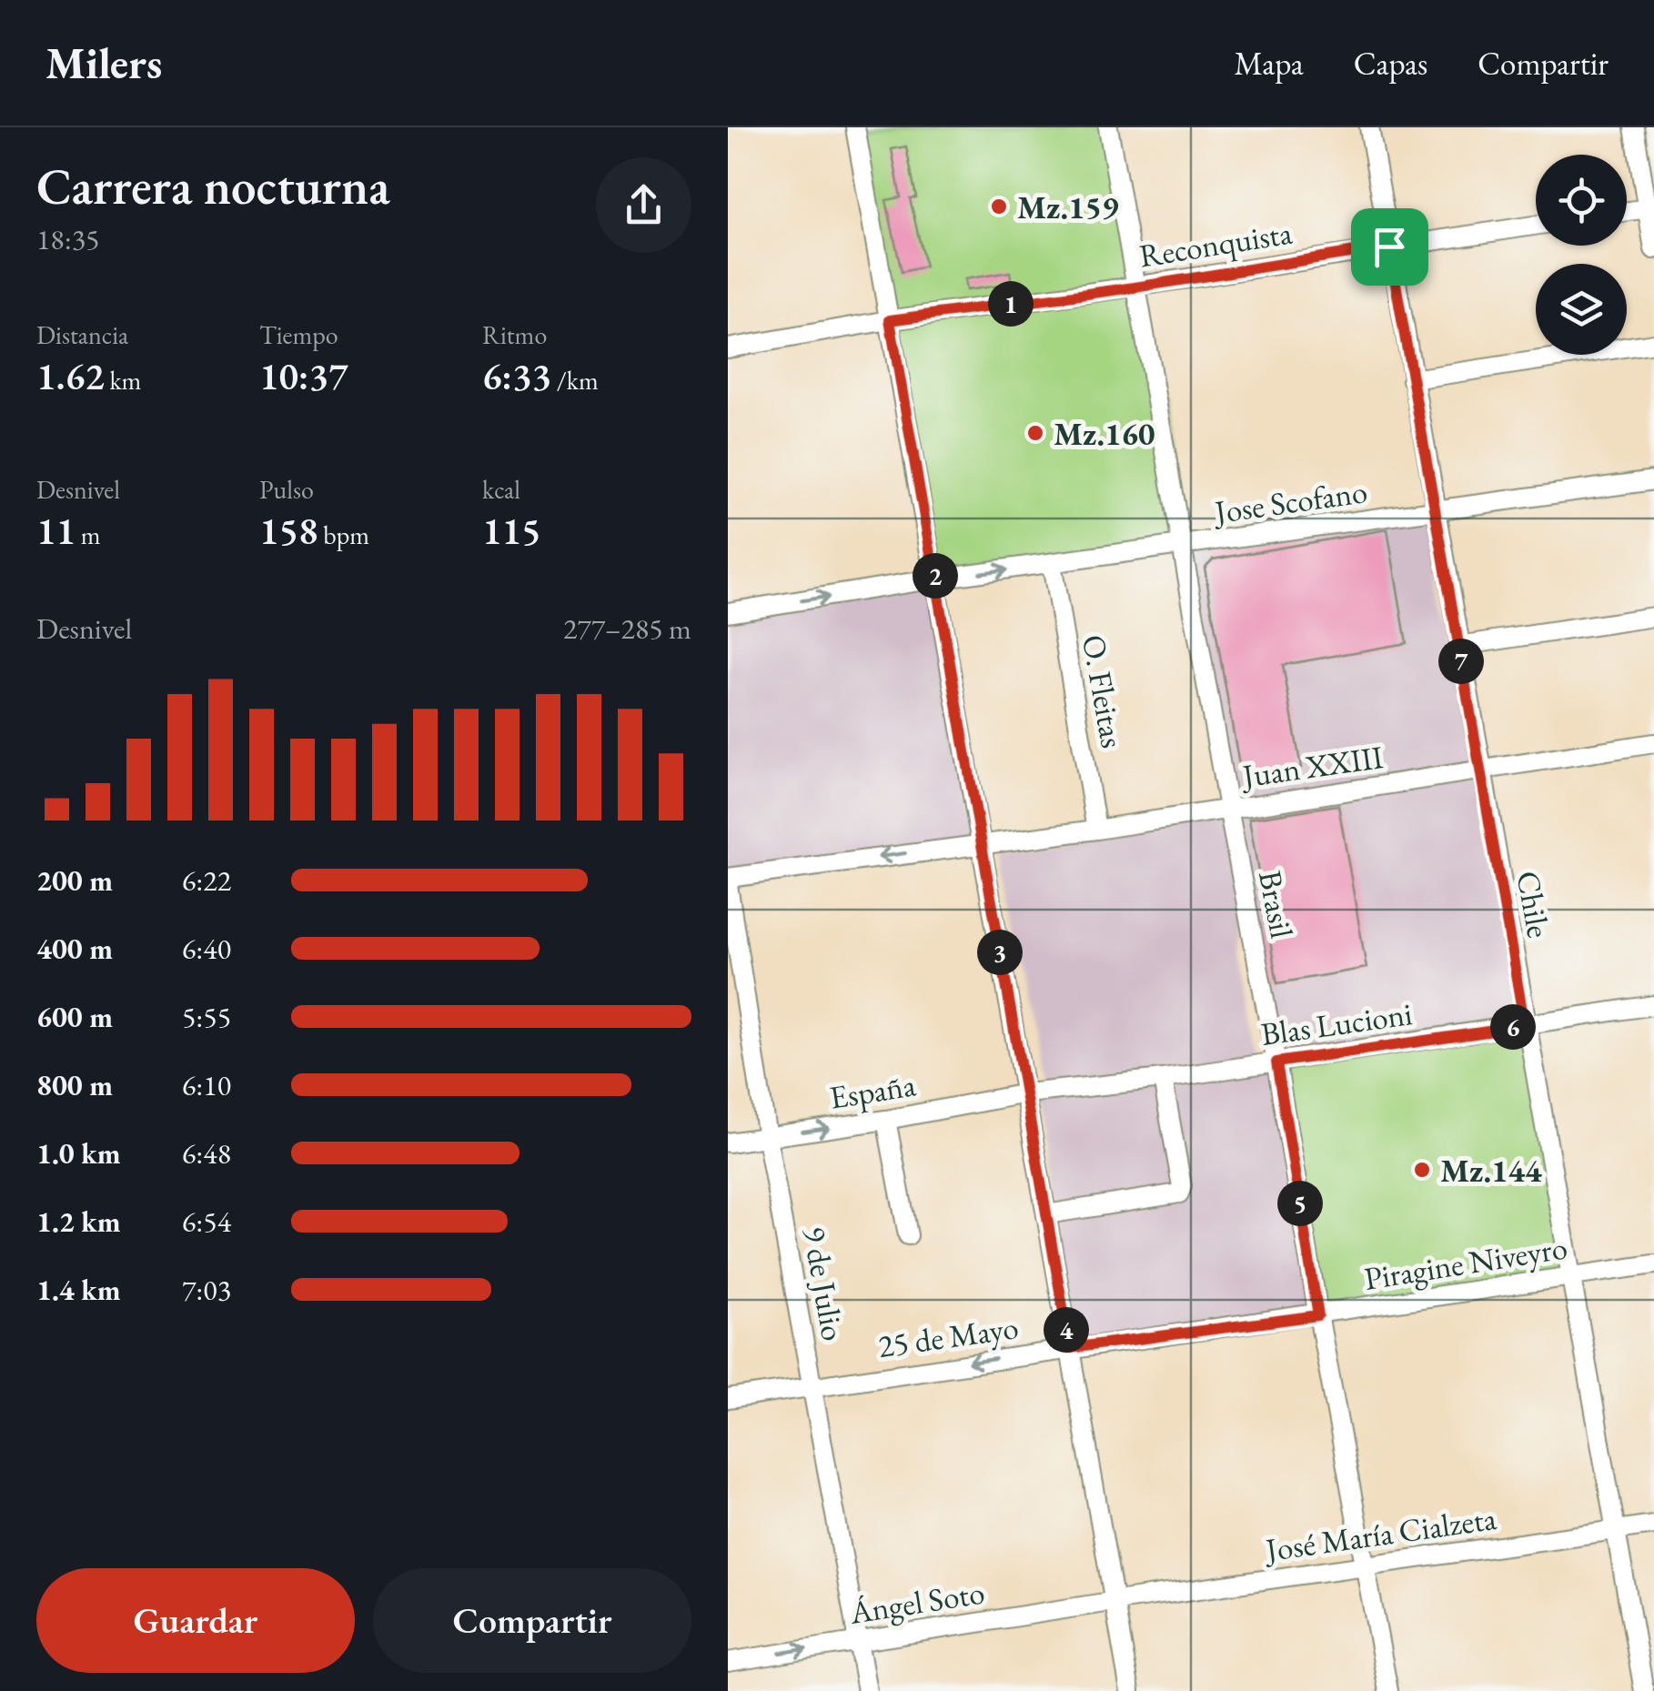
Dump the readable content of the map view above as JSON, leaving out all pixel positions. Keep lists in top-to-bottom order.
{
  "streets": {
    "street": [
      "Reconquista",
      "Jose Scofano",
      "O. Fleitas",
      "Juan XXIII",
      "Brasil",
      "Chile",
      "Blas Lucioni",
      "España",
      "Piragine Niveyro",
      "9 de Julio",
      "25 de Mayo",
      "José María Cialzeta",
      "Ángel Soto"
    ]
  },
  "crossings": [
    ["Reconquista", "Brasil"],
    ["Reconquista", "Chile"],
    ["Jose Scofano", "O. Fleitas"],
    ["Jose Scofano", "Brasil"],
    ["Jose Scofano", "Chile"],
    ["O. Fleitas", "Juan XXIII"],
    ["Juan XXIII", "Brasil"],
    ["Juan XXIII", "Chile"],
    ["Brasil", "Blas Lucioni"],
    ["Brasil", "Piragine Niveyro"],
    ["Brasil", "José María Cialzeta"],
    ["Chile", "Blas Lucioni"],
    ["Chile", "Piragine Niveyro"],
    ["Chile", "José María Cialzeta"],
    ["Blas Lucioni", "España"],
    ["España", "9 de Julio"],
    ["Piragine Niveyro", "25 de Mayo"],
    ["9 de Julio", "25 de Mayo"],
    ["9 de Julio", "Ángel Soto"],
    ["José María Cialzeta", "Ángel Soto"]
  ],
  "one_way": ["Jose Scofano", "España", "25 de Mayo"],
  "places": ["Mz.159", "Mz.160", "Mz.144"],
  "page": {
    "header": "Milers",
    "nav": ["Mapa", "Capas", "Compartir"],
    "heading": ["Carrera nocturna", "18:35"],
    "pins": [
      "1",
      "2",
      "7",
      "3",
      "6",
      "5",
      "4"
    ],
    "stats": [
      ["Distancia", "1.62 km"],
      ["Tiempo", "10:37"],
      ["Ritmo", "6:33 /km"],
      ["Desnivel", "11 m"],
      ["Pulso", "158 bpm"],
      ["kcal", "115"]
    ],
    "chart": ["Desnivel", "277–285 m"],
    "list": [
      {
        "name": "200 m",
        "note": "6:22"
      },
      {
        "name": "400 m",
        "note": "6:40"
      },
      {
        "name": "600 m",
        "note": "5:55"
      },
      {
        "name": "800 m",
        "note": "6:10"
      },
      {
        "name": "1.0 km",
        "note": "6:48"
      },
      {
        "name": "1.2 km",
        "note": "6:54"
      },
      {
        "name": "1.4 km",
        "note": "7:03"
      }
    ],
    "buttons": ["Guardar", "Compartir"]
  }
}
